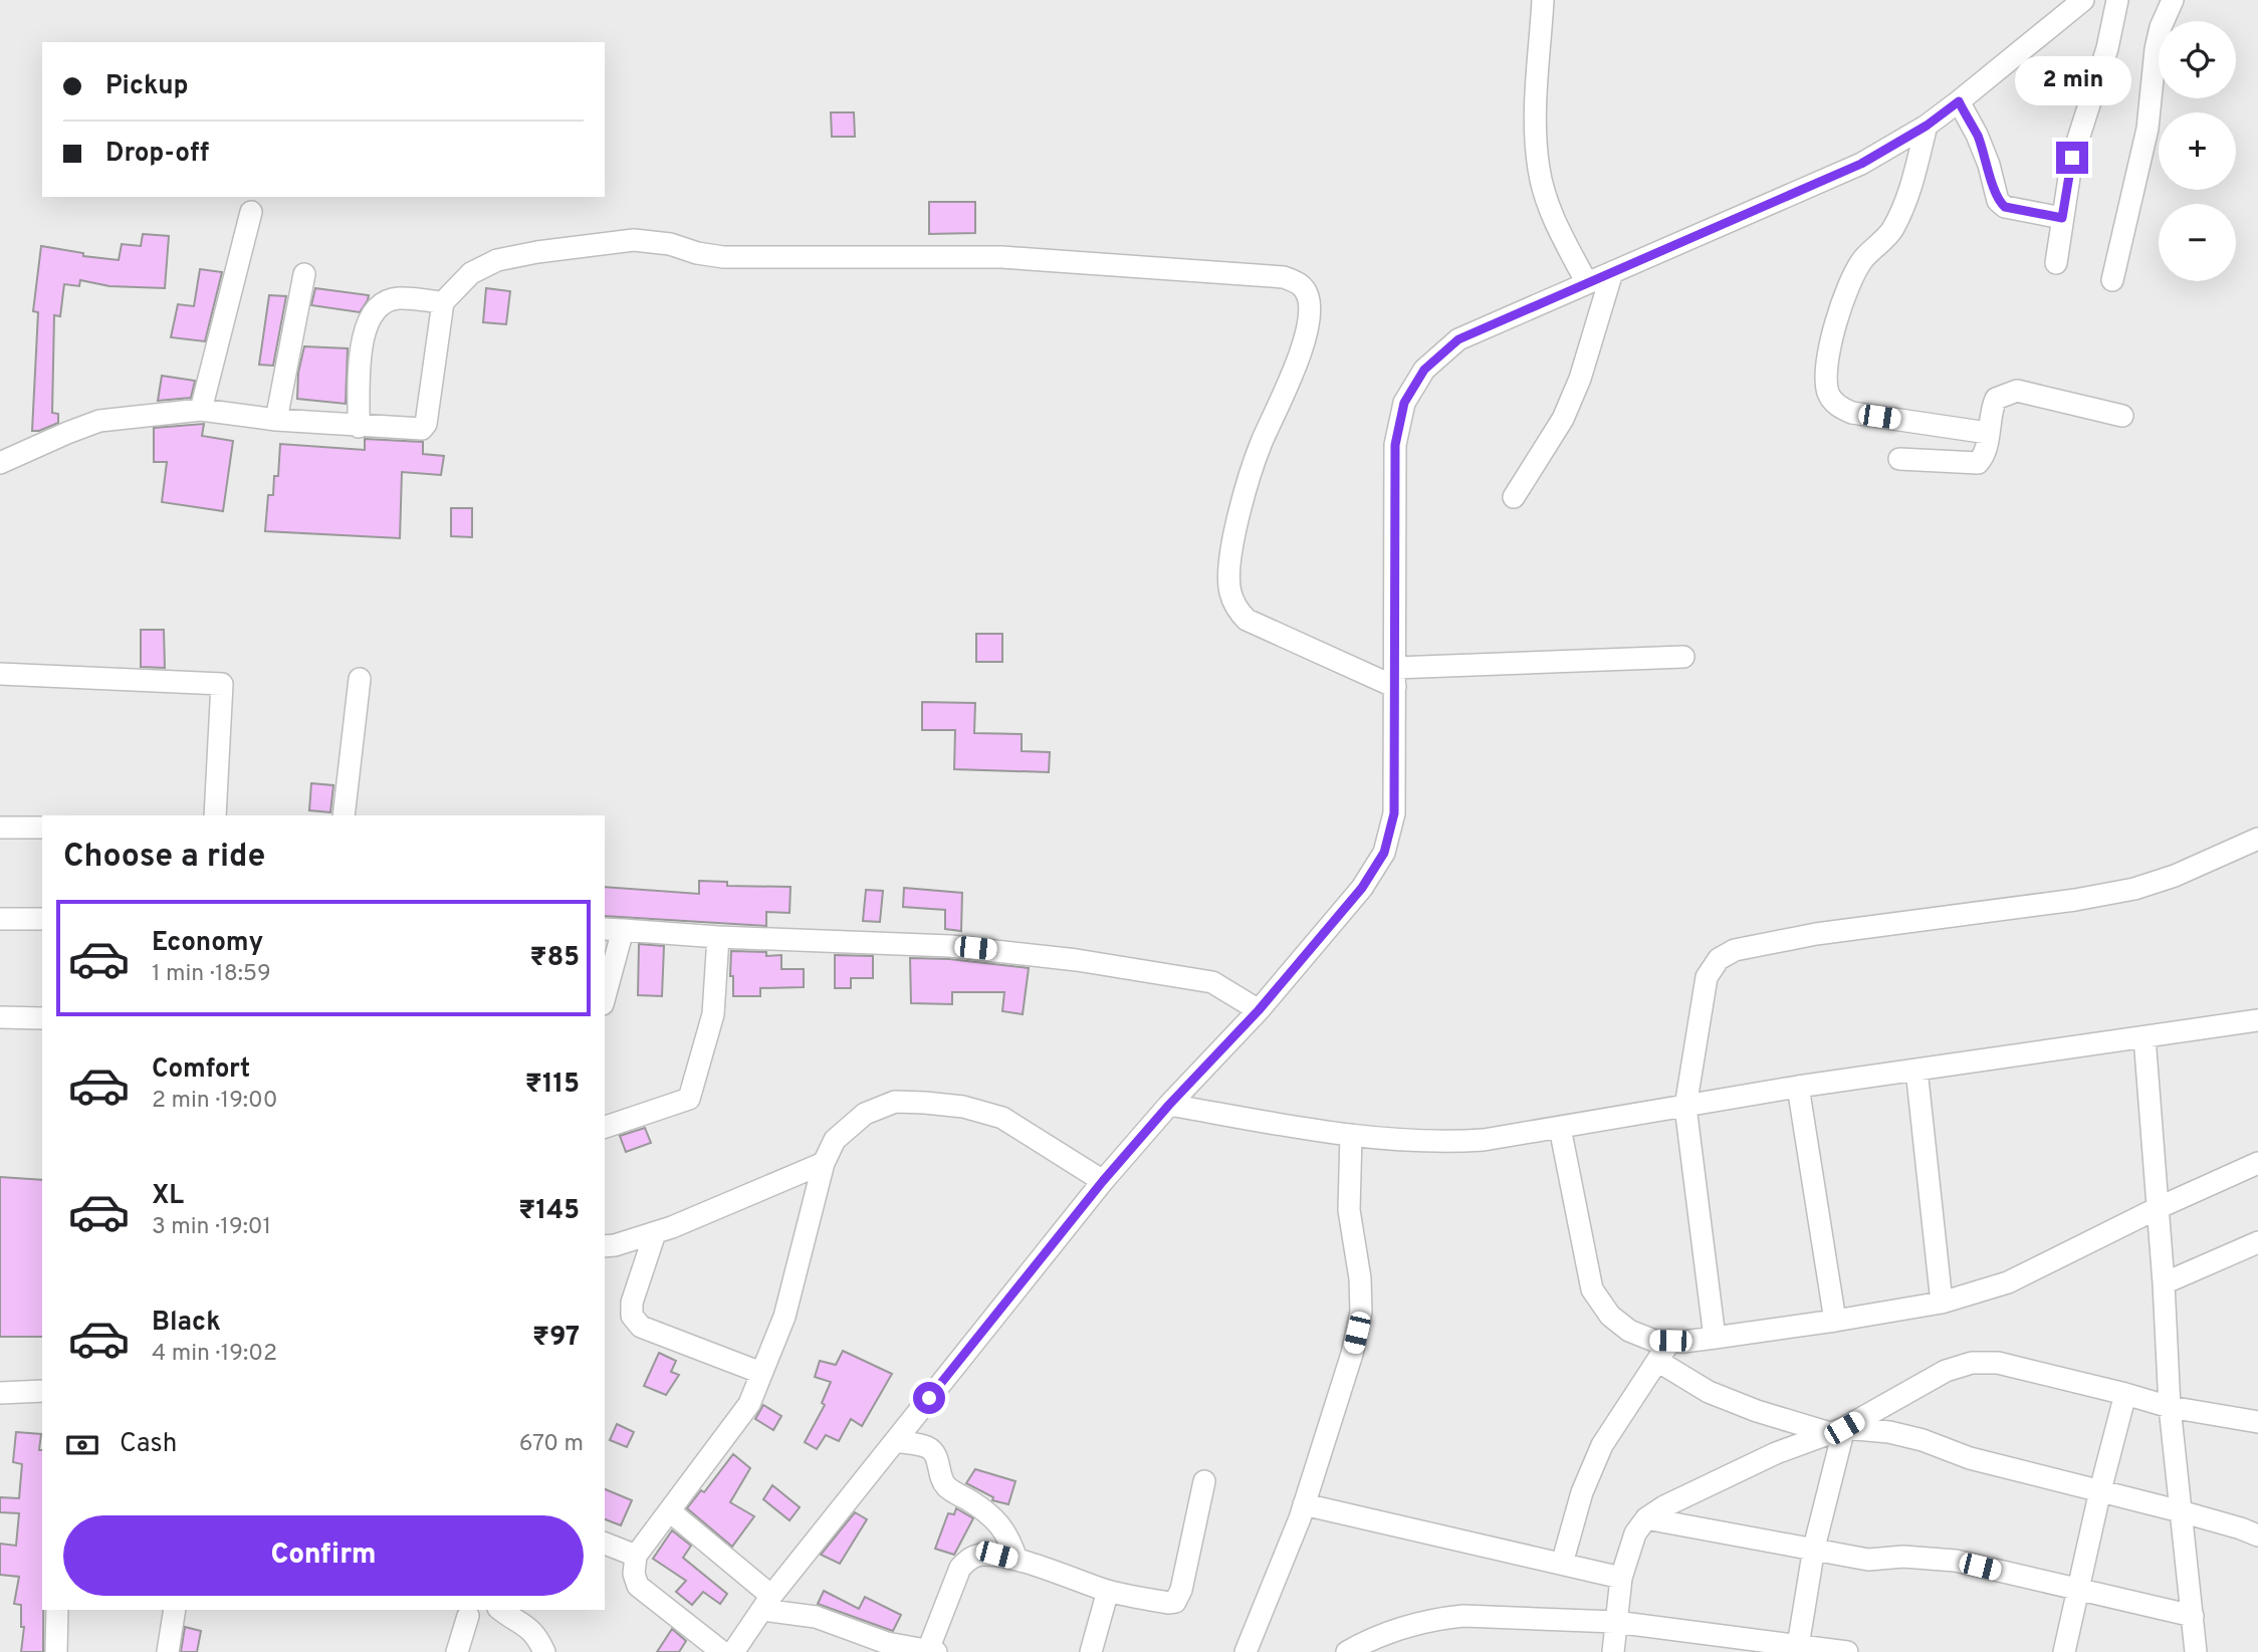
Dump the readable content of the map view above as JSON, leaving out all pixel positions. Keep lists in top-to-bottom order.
{
  "page": {
    "map_buttons": ["+", "−"],
    "banner": ["Pickup", "Drop-off"],
    "bubble": "2 min",
    "heading": "Choose a ride",
    "list": [
      {
        "name": "Economy",
        "note": "1 min · 18:59",
        "value": "₹85"
      },
      {
        "name": "Comfort",
        "note": "2 min · 19:00",
        "value": "₹115"
      },
      {
        "name": "XL",
        "note": "3 min · 19:01",
        "value": "₹145"
      },
      {
        "name": "Black",
        "note": "4 min · 19:02",
        "value": "₹97"
      }
    ],
    "pay": ["Cash", "670 m"],
    "buttons": "Confirm"
  }
}
